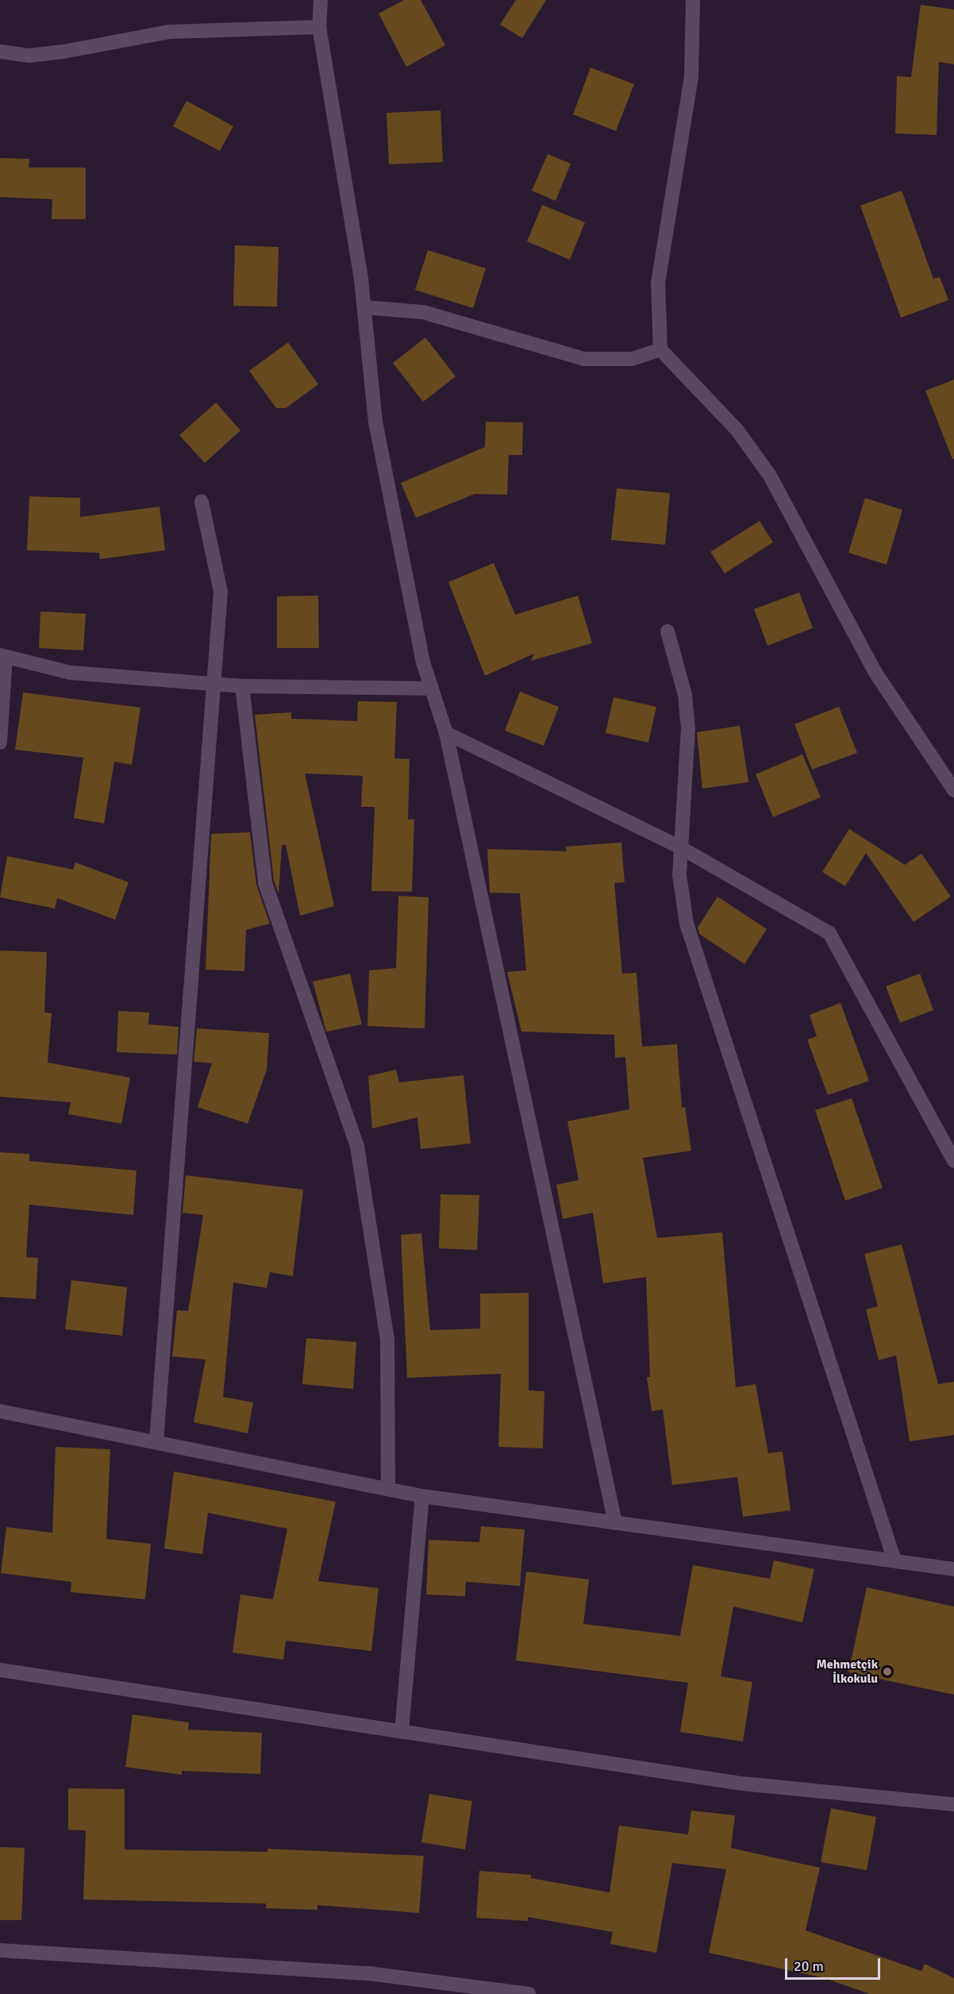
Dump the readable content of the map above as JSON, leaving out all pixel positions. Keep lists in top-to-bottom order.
{
  "places": ["Mehmetçik İlkokulu"],
  "scale_bar": "20 m"
}
